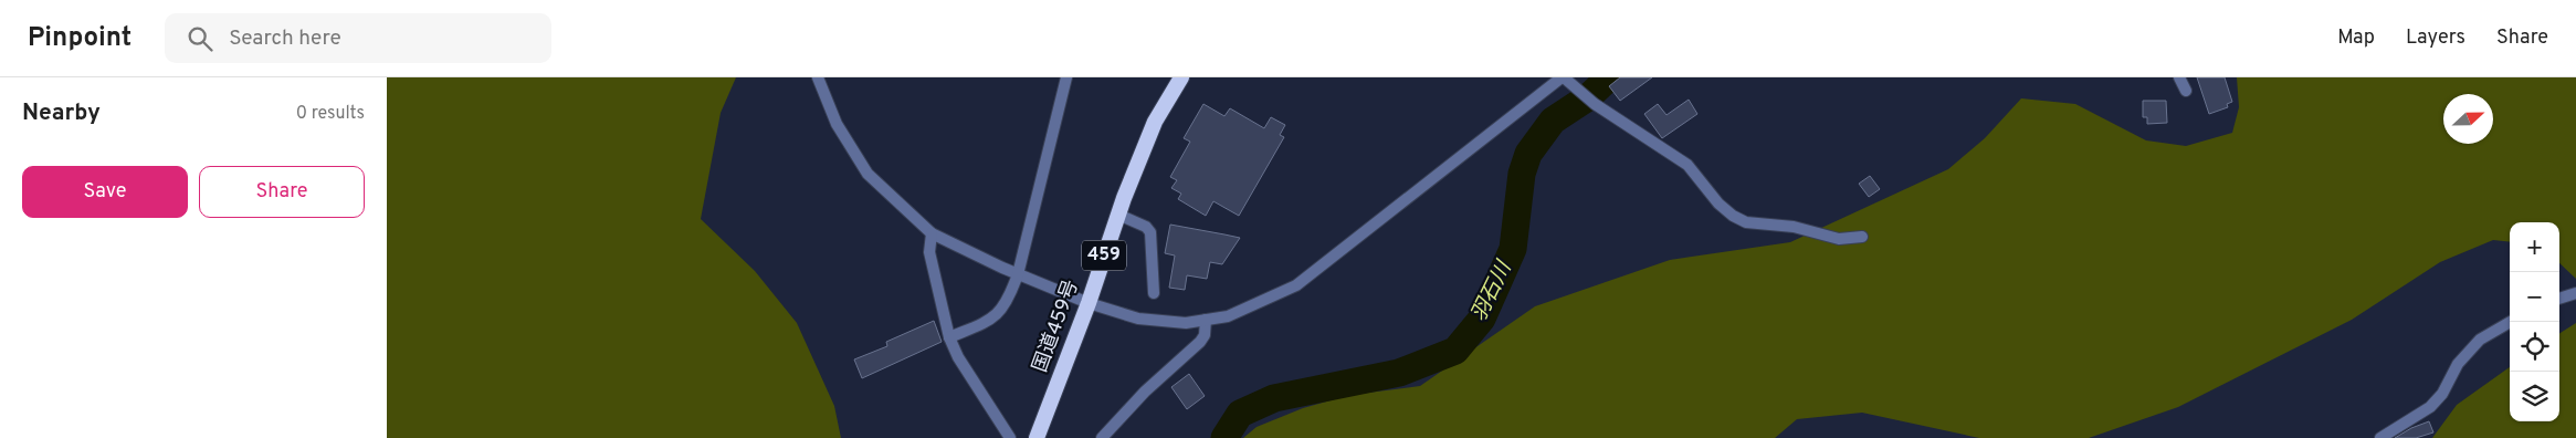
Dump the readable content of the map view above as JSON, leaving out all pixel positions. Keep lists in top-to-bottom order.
{
  "streets": {
    "highway": ["459", "国道459号"]
  },
  "water": ["羽石川"],
  "north": "right",
  "page": {
    "header": "Pinpoint",
    "search": "Search here",
    "nav": ["Map", "Layers", "Share"],
    "heading": ["Nearby", "0 results"],
    "buttons": ["Save", "Share"],
    "map_buttons": ["+", "−"]
  }
}
